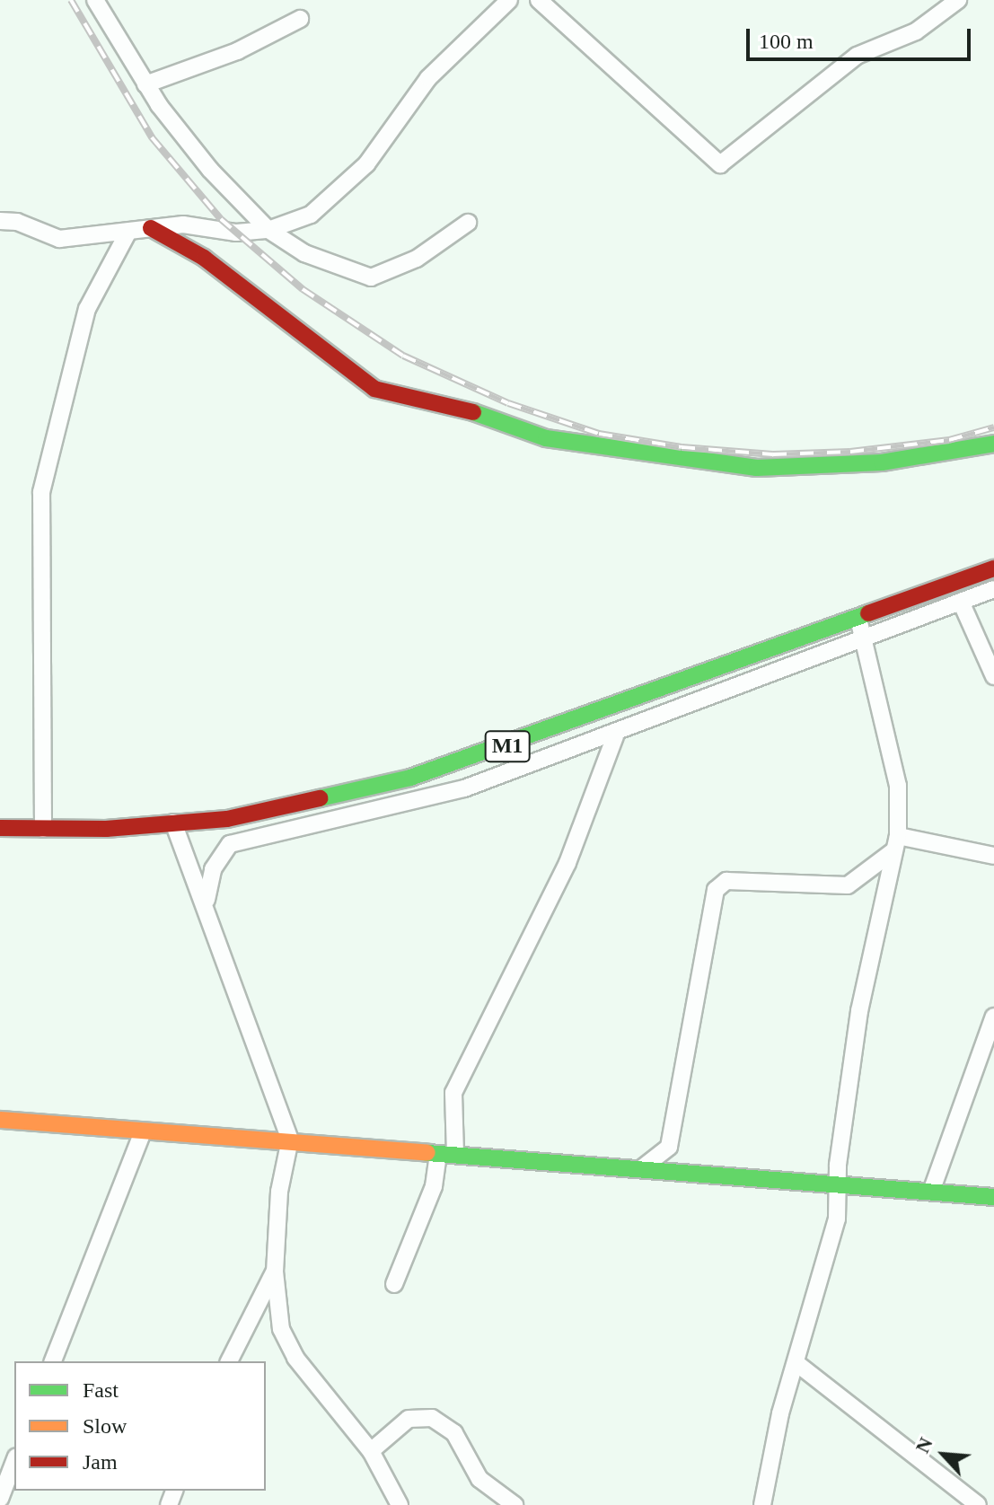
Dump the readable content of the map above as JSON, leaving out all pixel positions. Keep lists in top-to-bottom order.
{
  "streets": {
    "street": ["M1"]
  },
  "legend": ["Fast", "Slow", "Jam"],
  "scale_bar": "100 m",
  "north": "top left"
}
